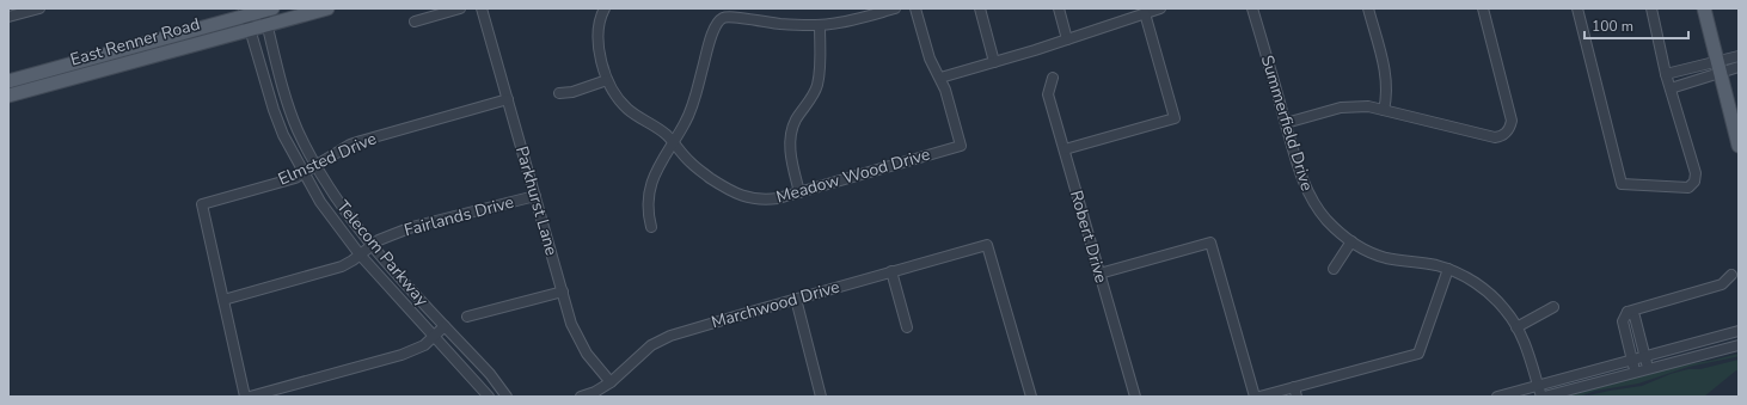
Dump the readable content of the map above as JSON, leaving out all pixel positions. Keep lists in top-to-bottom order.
{
  "streets": {
    "main road": ["East Renner Road"],
    "street": [
      "Summerfield Drive",
      "Elmsted Drive",
      "Meadow Wood Drive",
      "Parkhurst Lane",
      "Fairlands Drive",
      "Robert Drive",
      "Telecom Parkway",
      "Marchwood Drive"
    ]
  },
  "crossings": [
    ["East Renner Road", "Telecom Parkway"],
    ["Elmsted Drive", "Parkhurst Lane"],
    ["Elmsted Drive", "Fairlands Drive"],
    ["Elmsted Drive", "Telecom Parkway"],
    ["Parkhurst Lane", "Fairlands Drive"],
    ["Parkhurst Lane", "Marchwood Drive"],
    ["Fairlands Drive", "Telecom Parkway"]
  ],
  "scale_bar": "100 m"
}
